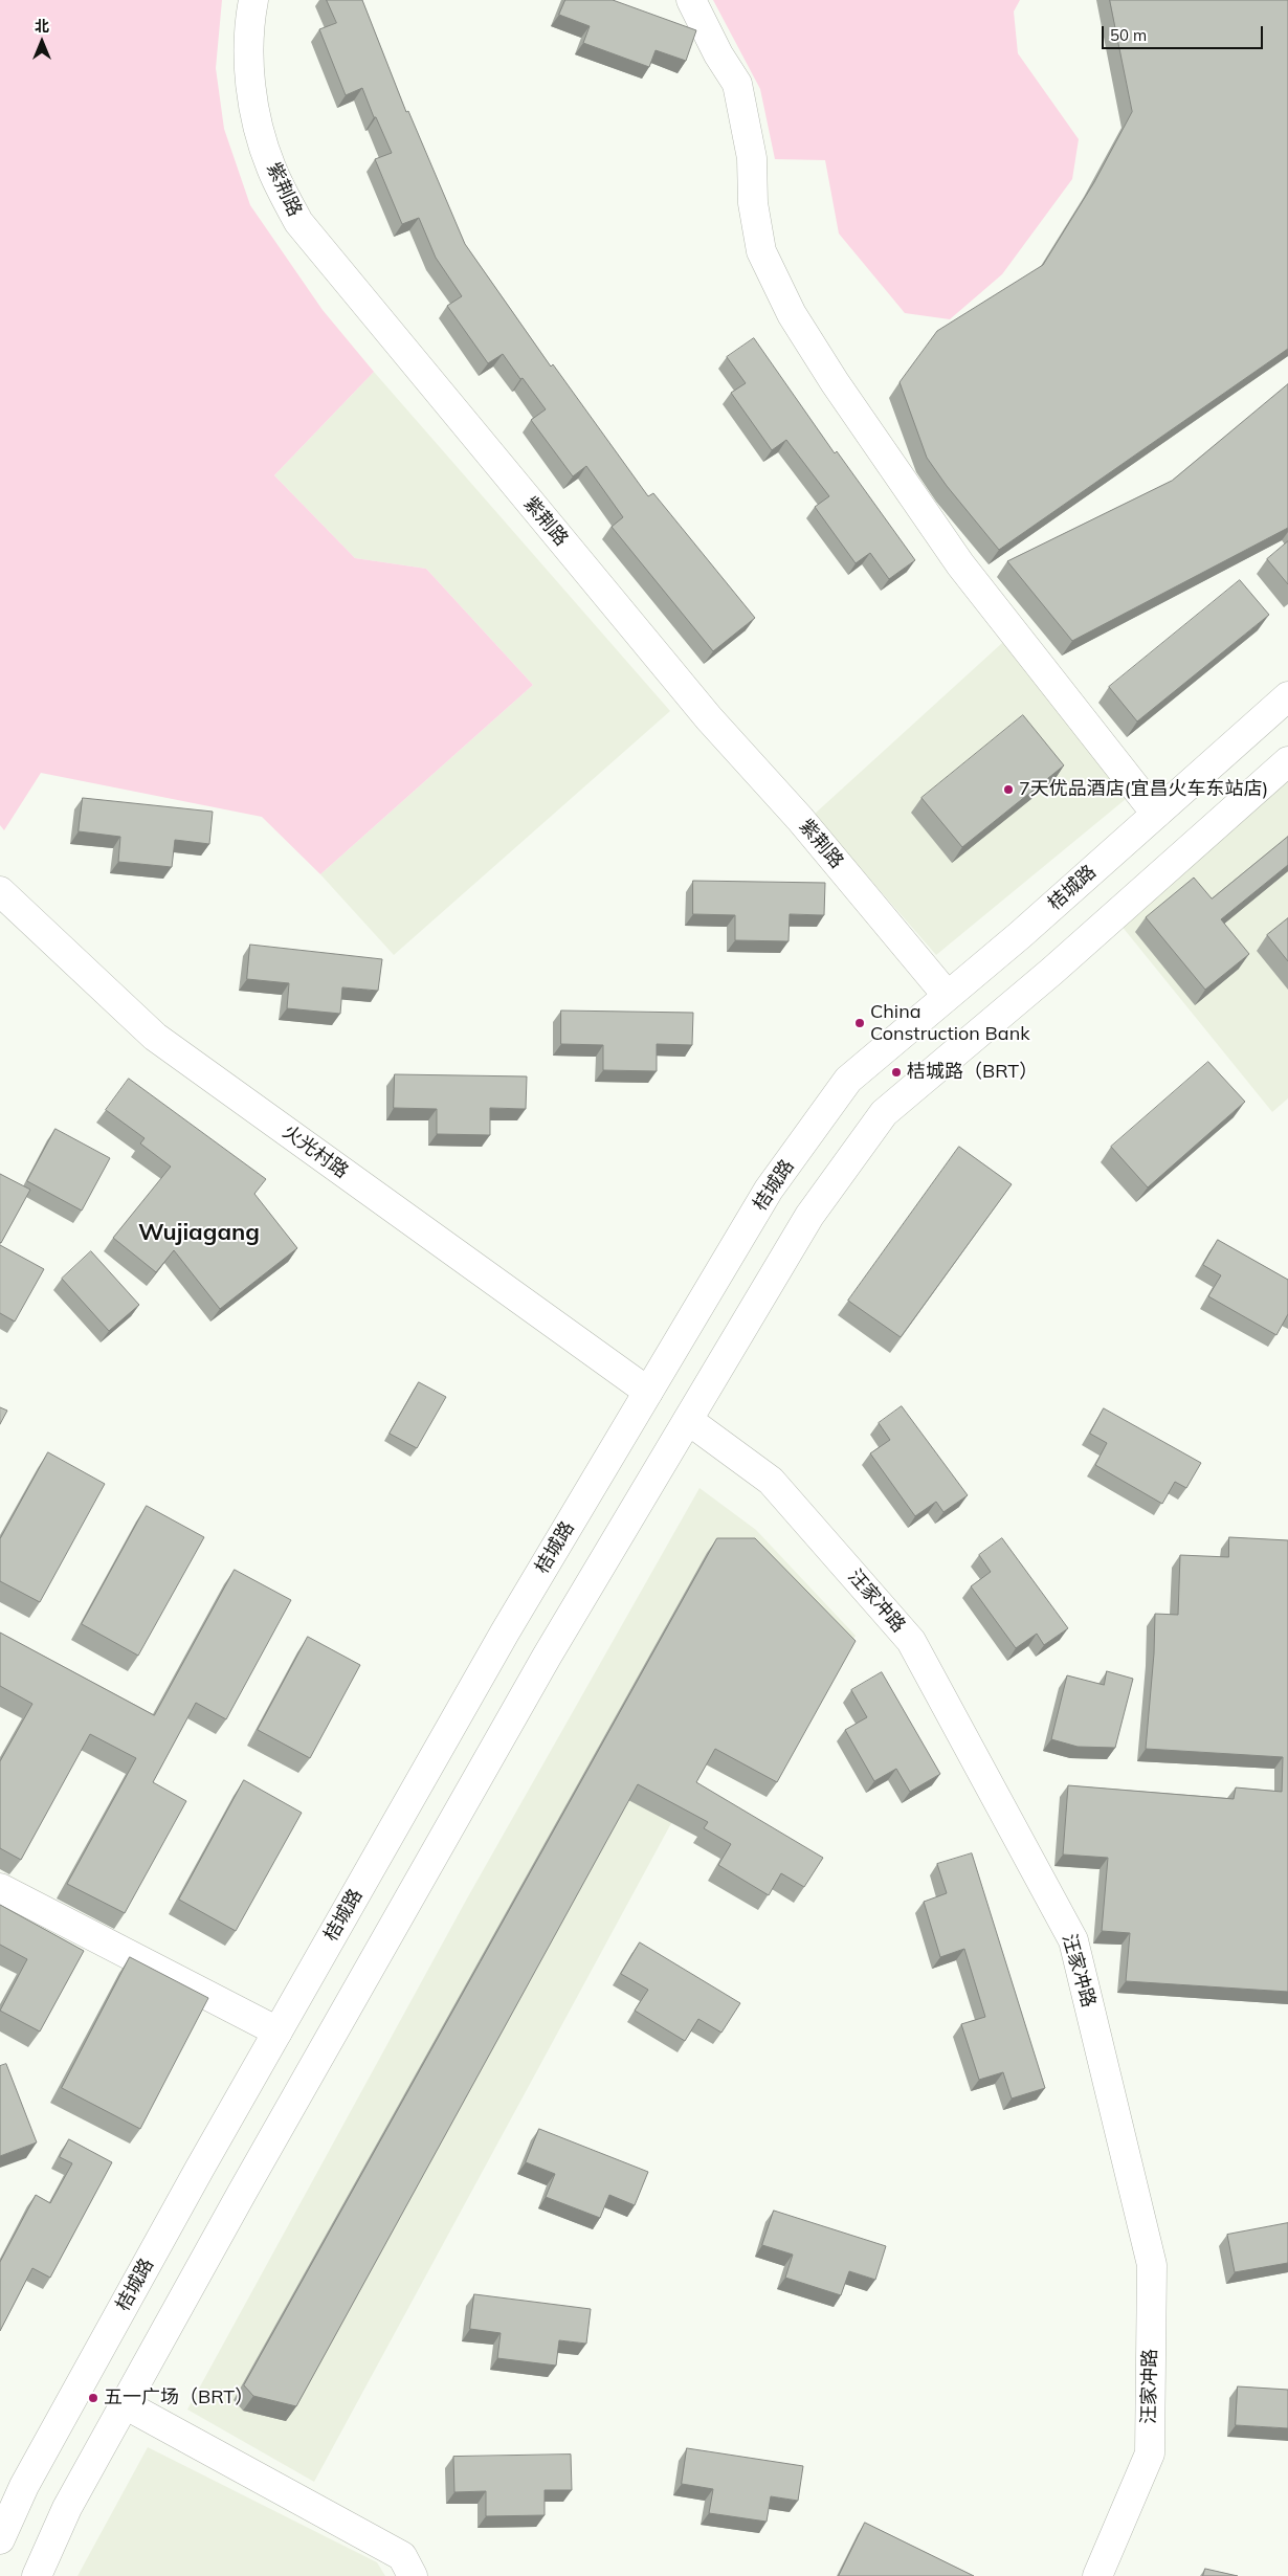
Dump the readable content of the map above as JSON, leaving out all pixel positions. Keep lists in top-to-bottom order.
{
  "streets": {
    "street": [
      "紫荆路",
      "桔城路",
      "火光村路",
      "汪家冲路"
    ]
  },
  "crossings": [
    ["紫荆路", "桔城路"],
    ["桔城路", "火光村路"]
  ],
  "districts": ["Wujiagang"],
  "places": [
    "7天优品酒店(宜昌火车东站店)",
    "China Construction Bank",
    "桔城路（BRT）",
    "五一广场（BRT）"
  ],
  "scale_bar": "50 m",
  "north": "top"
}
